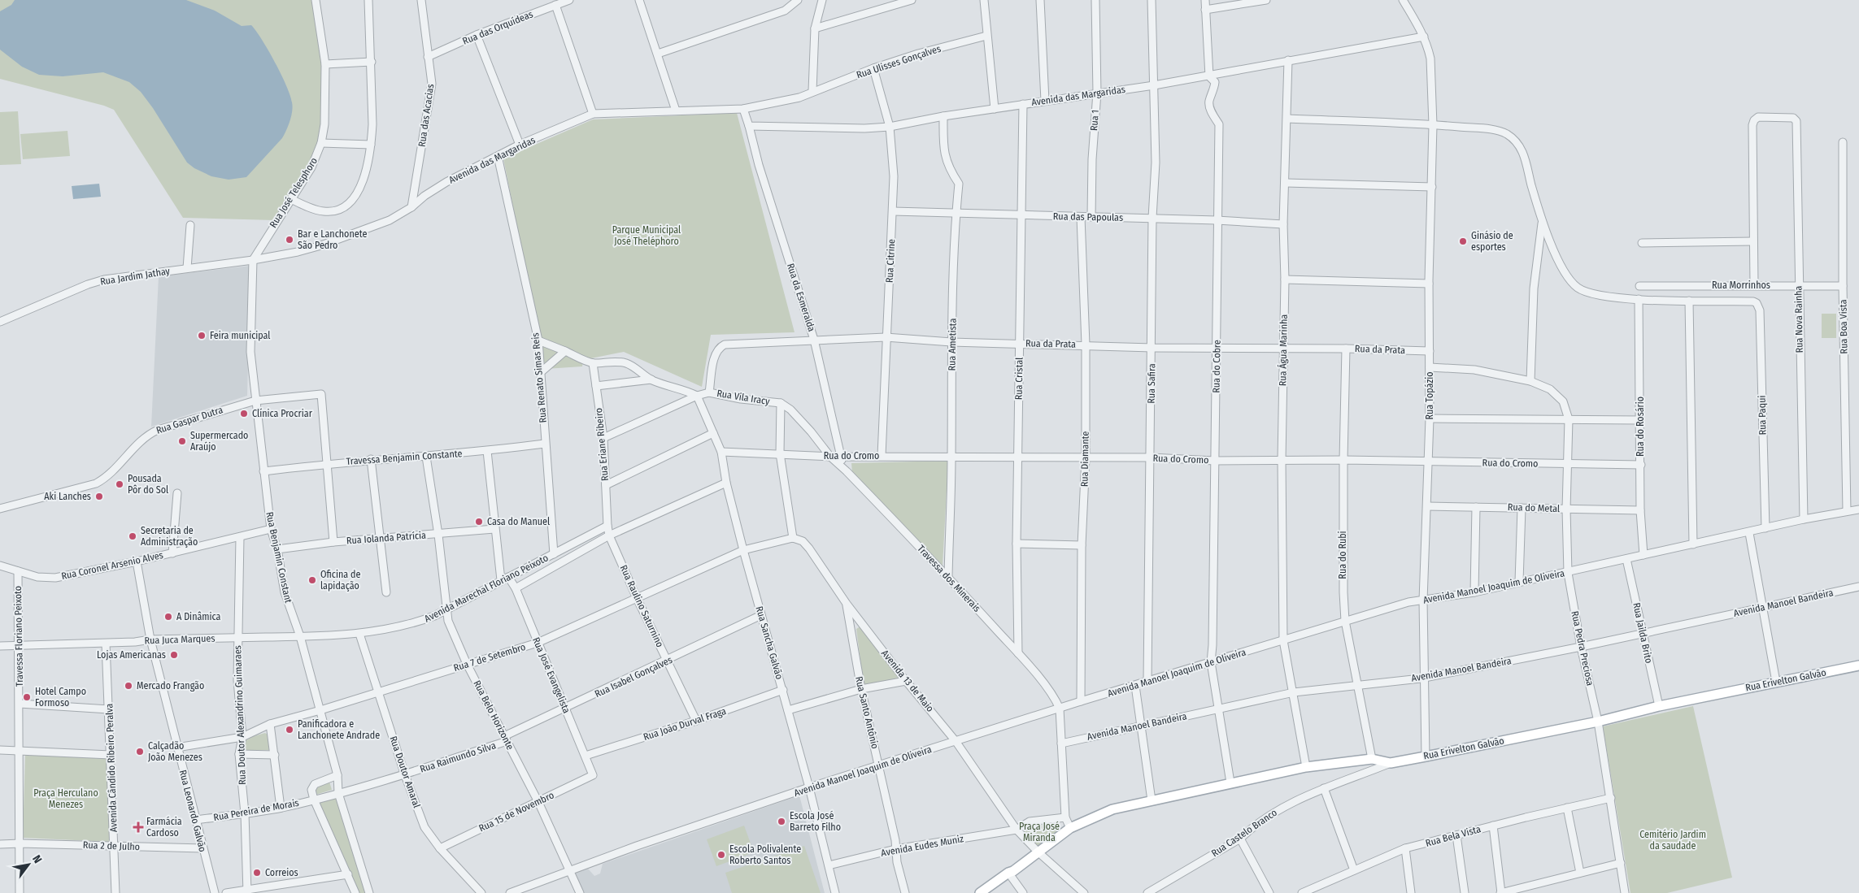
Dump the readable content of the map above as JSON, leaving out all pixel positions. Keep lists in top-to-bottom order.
{
  "streets": {
    "main road": ["Rua Erivelton Galvão"],
    "street": [
      "Rua das Orquídeas",
      "Rua Ulisses Gonçalves",
      "Avenida das Margaridas",
      "Rua das Acacias",
      "Rua 1",
      "Rua José Telesphoro",
      "Rua das Papoulas",
      "Rua Citrine",
      "Rua Jardim Jathay",
      "Rua Morrinhos",
      "Rua da Esmeralda",
      "Rua Nova Rainha",
      "Rua Boa Vista",
      "Rua da Prata",
      "Rua Ametista",
      "Rua Água Marinha",
      "Rua do Cobre",
      "Rua Renato Simas Reis",
      "Rua Cristal",
      "Rua Safira",
      "Rua Topázio",
      "Rua Vila Iracy",
      "Rua Paqui",
      "Rua Gaspar Dutra",
      "Rua do Rosário",
      "Rua Eriane Ribeiro",
      "Rua do Cromo",
      "Travessa Benjamin Constante",
      "Rua Diamante",
      "Rua do Metal",
      "Rua Iolanda Patrícia",
      "Rua do Rubi",
      "Rua Benjamin Constant",
      "Rua Coronel Arsenio Alves",
      "Travessa dos Minerais",
      "Avenida Manoel Joaquim de Oliveira",
      "Avenida Marechal Floriano Peixoto",
      "Avenida Manoel Bandeira",
      "Rua Raulino Saturnino",
      "Rua Jailda Brito",
      "Travessa Floriano Peixoto",
      "Rua Juca Marques",
      "Rua Sancha Galvão",
      "Rua Pedra Preciosa",
      "Rua 7 de Setembro",
      "Rua José Evangelista",
      "Rua Isabel Gonçalves",
      "Avenida 13 de Maio",
      "Rua Santo Antônio",
      "Rua Doutor Alexandrino Guimaraes",
      "Rua Belo Horizonte",
      "Rua João Durval Fraga",
      "Rua Raimundo Silva",
      "Avenida Cândido Ribeiro Peralva",
      "Rua Doutor Amaral",
      "Rua Pereira de Morais",
      "Rua Leonardo Galvão",
      "Rua 15 de Novembro",
      "Rua Castelo Branco",
      "Rua Bela Vista",
      "Rua 2 de Julho",
      "Avenida Eudes Muniz"
    ]
  },
  "crossings": [
    ["Rua das Orquídeas", "Rua das Acacias"],
    ["Rua Ulisses Gonçalves", "Avenida das Margaridas"],
    ["Rua Ulisses Gonçalves", "Rua Citrine"],
    ["Avenida das Margaridas", "Rua das Acacias"],
    ["Avenida das Margaridas", "Rua 1"],
    ["Avenida das Margaridas", "Rua José Telesphoro"],
    ["Avenida das Margaridas", "Rua Citrine"],
    ["Avenida das Margaridas", "Rua Jardim Jathay"],
    ["Avenida das Margaridas", "Rua da Esmeralda"],
    ["Avenida das Margaridas", "Rua Ametista"],
    ["Avenida das Margaridas", "Rua Água Marinha"],
    ["Avenida das Margaridas", "Rua do Cobre"],
    ["Avenida das Margaridas", "Rua Renato Simas Reis"],
    ["Avenida das Margaridas", "Rua Cristal"],
    ["Avenida das Margaridas", "Rua Safira"],
    ["Avenida das Margaridas", "Rua Topázio"],
    ["Avenida das Margaridas", "Rua Benjamin Constant"],
    ["Rua 1", "Rua das Papoulas"],
    ["Rua José Telesphoro", "Rua Jardim Jathay"],
    ["Rua José Telesphoro", "Rua Benjamin Constant"],
    ["Rua das Papoulas", "Rua Citrine"],
    ["Rua das Papoulas", "Rua Ametista"],
    ["Rua das Papoulas", "Rua Água Marinha"],
    ["Rua das Papoulas", "Rua do Cobre"],
    ["Rua das Papoulas", "Rua Cristal"],
    ["Rua das Papoulas", "Rua Safira"],
    ["Rua das Papoulas", "Rua Diamante"],
    ["Rua Citrine", "Rua da Prata"],
    ["Rua Citrine", "Rua do Cromo"],
    ["Rua Jardim Jathay", "Rua Benjamin Constant"],
    ["Rua Morrinhos", "Rua Nova Rainha"],
    ["Rua Morrinhos", "Rua Boa Vista"],
    ["Rua da Esmeralda", "Rua da Prata"],
    ["Rua da Esmeralda", "Rua do Cromo"],
    ["Rua da Esmeralda", "Travessa dos Minerais"],
    ["Rua Nova Rainha", "Avenida Manoel Joaquim de Oliveira"],
    ["Rua Boa Vista", "Avenida Manoel Joaquim de Oliveira"],
    ["Rua da Prata", "Rua Ametista"],
    ["Rua da Prata", "Rua Água Marinha"],
    ["Rua da Prata", "Rua do Cobre"],
    ["Rua da Prata", "Rua Cristal"],
    ["Rua da Prata", "Rua Safira"],
    ["Rua da Prata", "Rua Topázio"],
    ["Rua da Prata", "Rua Vila Iracy"],
    ["Rua da Prata", "Rua Diamante"],
    ["Rua da Prata", "Rua do Rubi"],
    ["Rua Ametista", "Rua do Cromo"],
    ["Rua Ametista", "Travessa dos Minerais"],
    ["Rua Água Marinha", "Rua do Cromo"],
    ["Rua Água Marinha", "Avenida Manoel Joaquim de Oliveira"],
    ["Rua Água Marinha", "Avenida Manoel Bandeira"],
    ["Rua Água Marinha", "Rua Erivelton Galvão"],
    ["Rua do Cobre", "Rua do Cromo"],
    ["Rua do Cobre", "Avenida Manoel Joaquim de Oliveira"],
    ["Rua do Cobre", "Avenida Manoel Bandeira"],
    ["Rua do Cobre", "Rua Erivelton Galvão"],
    ["Rua Renato Simas Reis", "Travessa Benjamin Constante"],
    ["Rua Renato Simas Reis", "Avenida Marechal Floriano Peixoto"],
    ["Rua Cristal", "Rua do Cromo"],
    ["Rua Cristal", "Travessa dos Minerais"],
    ["Rua Safira", "Rua do Cromo"],
    ["Rua Safira", "Avenida Manoel Joaquim de Oliveira"],
    ["Rua Topázio", "Rua do Cromo"],
    ["Rua Topázio", "Rua do Metal"],
    ["Rua Topázio", "Avenida Manoel Joaquim de Oliveira"],
    ["Rua Topázio", "Avenida Manoel Bandeira"],
    ["Rua Topázio", "Rua Erivelton Galvão"],
    ["Rua Vila Iracy", "Rua Eriane Ribeiro"],
    ["Rua Vila Iracy", "Travessa dos Minerais"],
    ["Rua Vila Iracy", "Rua Sancha Galvão"],
    ["Rua Paqui", "Avenida Manoel Joaquim de Oliveira"],
    ["Rua Gaspar Dutra", "Travessa Benjamin Constante"],
    ["Rua Gaspar Dutra", "Rua Benjamin Constant"],
    ["Rua do Rosário", "Rua do Cromo"],
    ["Rua do Rosário", "Rua do Metal"],
    ["Rua do Rosário", "Avenida Manoel Joaquim de Oliveira"],
    ["Rua Eriane Ribeiro", "Avenida Marechal Floriano Peixoto"],
    ["Rua Eriane Ribeiro", "Rua Raulino Saturnino"],
    ["Rua do Cromo", "Rua Diamante"],
    ["Rua do Cromo", "Rua do Rubi"],
    ["Rua do Cromo", "Travessa dos Minerais"],
    ["Rua do Cromo", "Rua Sancha Galvão"],
    ["Rua do Cromo", "Rua Pedra Preciosa"],
    ["Travessa Benjamin Constante", "Rua Benjamin Constant"],
    ["Travessa Benjamin Constante", "Rua Belo Horizonte"],
    ["Rua Diamante", "Avenida Manoel Joaquim de Oliveira"],
    ["Rua do Metal", "Rua Pedra Preciosa"],
    ["Rua Iolanda Patrícia", "Rua Benjamin Constant"],
    ["Rua Iolanda Patrícia", "Rua Belo Horizonte"],
    ["Rua do Rubi", "Avenida Manoel Joaquim de Oliveira"],
    ["Rua do Rubi", "Avenida Manoel Bandeira"],
    ["Rua do Rubi", "Rua Erivelton Galvão"],
    ["Rua Benjamin Constant", "Rua Coronel Arsenio Alves"],
    ["Rua Benjamin Constant", "Rua Juca Marques"],
    ["Rua Benjamin Constant", "Rua 7 de Setembro"],
    ["Rua Benjamin Constant", "Rua Raimundo Silva"],
    ["Rua Benjamin Constant", "Rua Pereira de Morais"],
    ["Rua Coronel Arsenio Alves", "Travessa Floriano Peixoto"],
    ["Rua Coronel Arsenio Alves", "Rua Doutor Alexandrino Guimaraes"],
    ["Rua Coronel Arsenio Alves", "Rua Leonardo Galvão"],
    ["Travessa dos Minerais", "Avenida Manoel Joaquim de Oliveira"],
    ["Avenida Manoel Joaquim de Oliveira", "Rua Jailda Brito"],
    ["Avenida Manoel Joaquim de Oliveira", "Rua Sancha Galvão"],
    ["Avenida Manoel Joaquim de Oliveira", "Rua Pedra Preciosa"],
    ["Avenida Manoel Joaquim de Oliveira", "Avenida 13 de Maio"],
    ["Avenida Manoel Joaquim de Oliveira", "Rua Santo Antônio"],
    ["Avenida Manoel Joaquim de Oliveira", "Rua Belo Horizonte"],
    ["Avenida Marechal Floriano Peixoto", "Rua Juca Marques"],
    ["Avenida Marechal Floriano Peixoto", "Rua José Evangelista"],
    ["Avenida Marechal Floriano Peixoto", "Rua Belo Horizonte"],
    ["Avenida Marechal Floriano Peixoto", "Rua Doutor Amaral"],
    ["Avenida Manoel Bandeira", "Rua Jailda Brito"],
    ["Avenida Manoel Bandeira", "Rua Pedra Preciosa"],
    ["Rua Raulino Saturnino", "Rua 7 de Setembro"],
    ["Rua Raulino Saturnino", "Rua Isabel Gonçalves"],
    ["Rua Raulino Saturnino", "Rua João Durval Fraga"],
    ["Rua Jailda Brito", "Rua Erivelton Galvão"],
    ["Travessa Floriano Peixoto", "Rua Juca Marques"],
    ["Travessa Floriano Peixoto", "Rua 2 de Julho"],
    ["Rua Juca Marques", "Rua Doutor Alexandrino Guimaraes"],
    ["Rua Juca Marques", "Avenida Cândido Ribeiro Peralva"],
    ["Rua Juca Marques", "Rua Doutor Amaral"],
    ["Rua Juca Marques", "Rua Leonardo Galvão"],
    ["Rua Sancha Galvão", "Rua 7 de Setembro"],
    ["Rua Sancha Galvão", "Rua Isabel Gonçalves"],
    ["Rua Sancha Galvão", "Rua João Durval Fraga"],
    ["Rua Sancha Galvão", "Avenida Eudes Muniz"],
    ["Rua Pedra Preciosa", "Rua Erivelton Galvão"],
    ["Rua Pedra Preciosa", "Rua Bela Vista"],
    ["Rua 7 de Setembro", "Rua José Evangelista"],
    ["Rua 7 de Setembro", "Avenida 13 de Maio"],
    ["Rua 7 de Setembro", "Rua Doutor Alexandrino Guimaraes"],
    ["Rua 7 de Setembro", "Rua Belo Horizonte"],
    ["Rua 7 de Setembro", "Rua Doutor Amaral"],
    ["Rua 7 de Setembro", "Rua Leonardo Galvão"],
    ["Rua José Evangelista", "Rua Isabel Gonçalves"],
    ["Rua José Evangelista", "Rua João Durval Fraga"],
    ["Rua José Evangelista", "Rua 15 de Novembro"],
    ["Rua Isabel Gonçalves", "Rua Belo Horizonte"],
    ["Rua Isabel Gonçalves", "Rua Raimundo Silva"],
    ["Rua Erivelton Galvão", "Rua Castelo Branco"],
    ["Avenida 13 de Maio", "Rua Santo Antônio"],
    ["Avenida 13 de Maio", "Avenida Eudes Muniz"],
    ["Rua Santo Antônio", "Avenida Eudes Muniz"],
    ["Rua Doutor Alexandrino Guimaraes", "Rua Pereira de Morais"],
    ["Rua Belo Horizonte", "Rua Raimundo Silva"],
    ["Rua Belo Horizonte", "Rua 15 de Novembro"],
    ["Rua Raimundo Silva", "Rua Doutor Amaral"],
    ["Rua Raimundo Silva", "Rua Pereira de Morais"],
    ["Avenida Cândido Ribeiro Peralva", "Rua 2 de Julho"],
    ["Rua Doutor Amaral", "Rua 15 de Novembro"],
    ["Rua Pereira de Morais", "Rua Leonardo Galvão"],
    ["Rua Leonardo Galvão", "Rua 2 de Julho"]
  ],
  "parks": [
    "Parque Municipal José Theléphoro",
    "Praça Herculano Menezes",
    "Praça José Miranda",
    "Cemitério Jardim da saudade"
  ],
  "places": {
    "other": [
      "Bar e Lanchonete São Pedro",
      "Ginásio de esportes",
      "Feira municipal",
      "Clínica Procriar",
      "Supermercado Araújo",
      "Pousada Pôr do Sol",
      "Aki Lanches",
      "Casa do Manuel",
      "Secretaria de Administração",
      "Oficina de lapidação",
      "A Dinâmica",
      "Lojas Americanas",
      "Mercado Frangão",
      "Hotel Campo Formoso",
      "Panificadora e Lanchonete Andrade",
      "Calçadão João Menezes",
      "Escola José Barreto Filho",
      "Escola Polivalente Roberto Santos",
      "Correios"
    ],
    "health": ["Farmácia Cardoso"]
  },
  "north": "top right"
}
